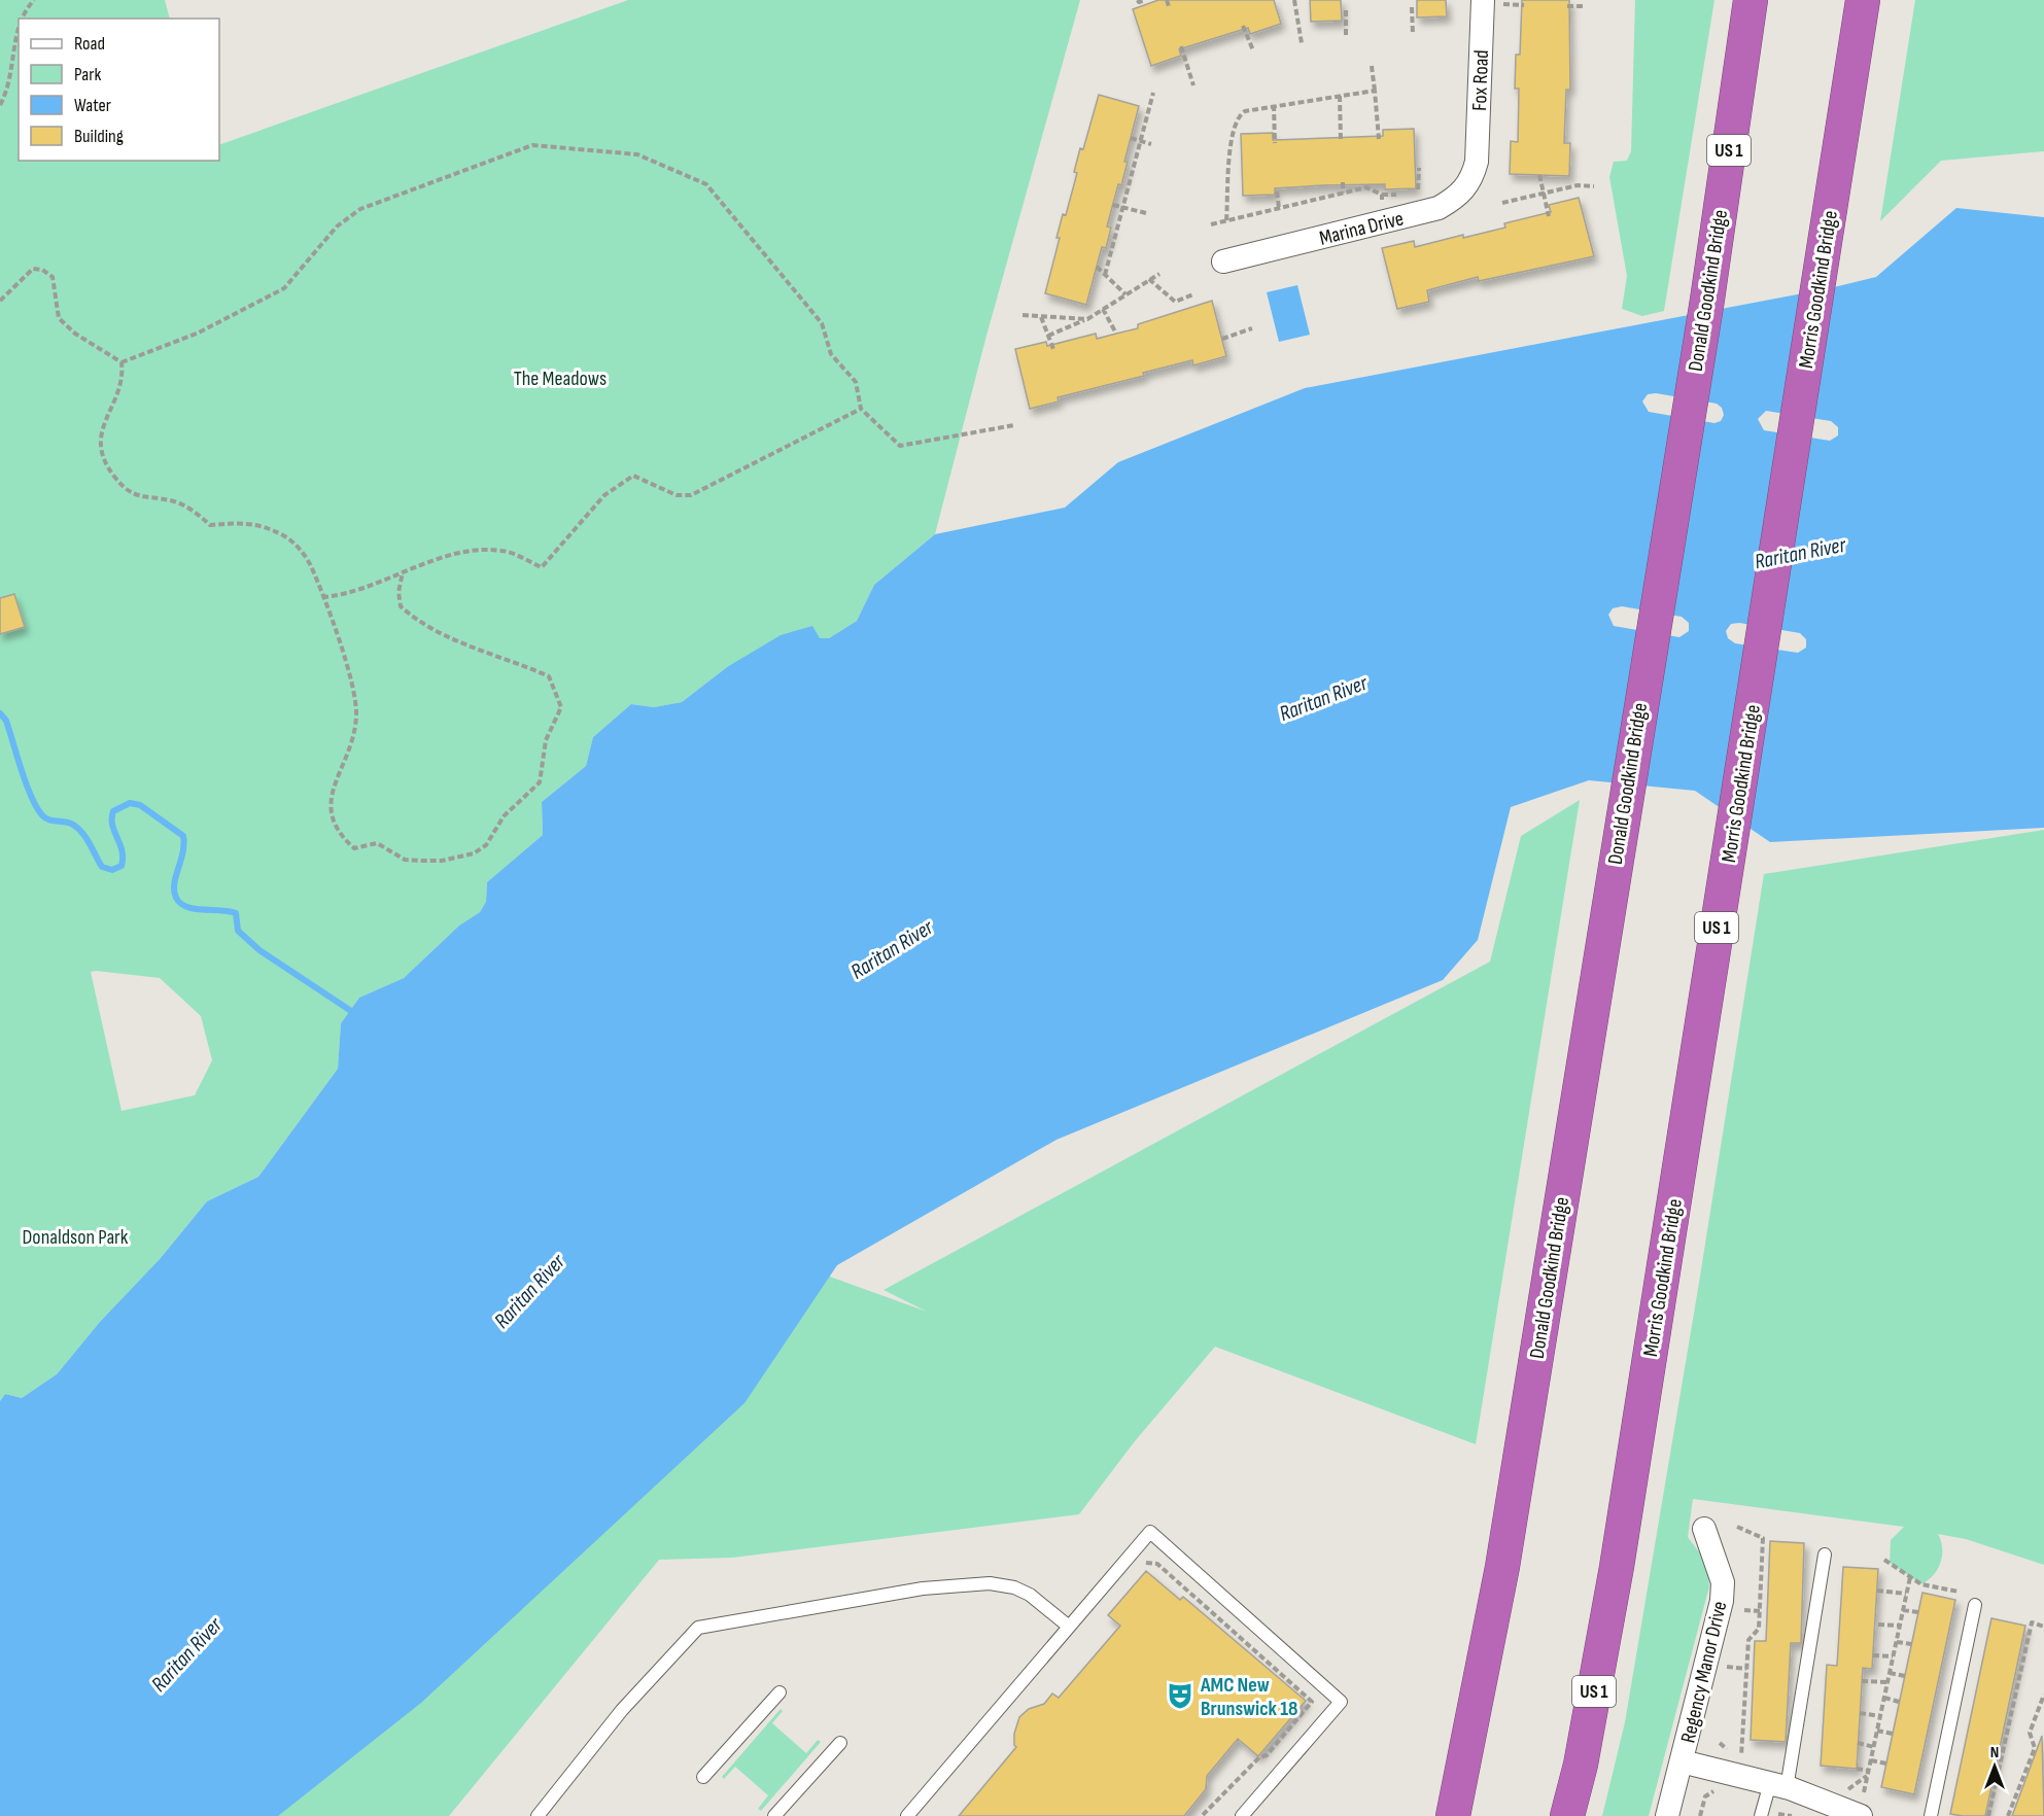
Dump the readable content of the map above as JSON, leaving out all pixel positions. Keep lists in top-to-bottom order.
{
  "streets": {
    "highway": ["US 1", "Morris Goodkind Bridge", "Donald Goodkind Bridge"],
    "street": ["Fox Road", "Marina Drive", "Regency Manor Drive"]
  },
  "crossings": [
    ["Fox Road", "Marina Drive"]
  ],
  "water": ["Raritan River"],
  "parks": ["The Meadows", "Donaldson Park"],
  "places": {
    "theatre": ["AMC New Brunswick 18"]
  },
  "legend": [
    "Road",
    "Park",
    "Water",
    "Building"
  ],
  "north": "top"
}
